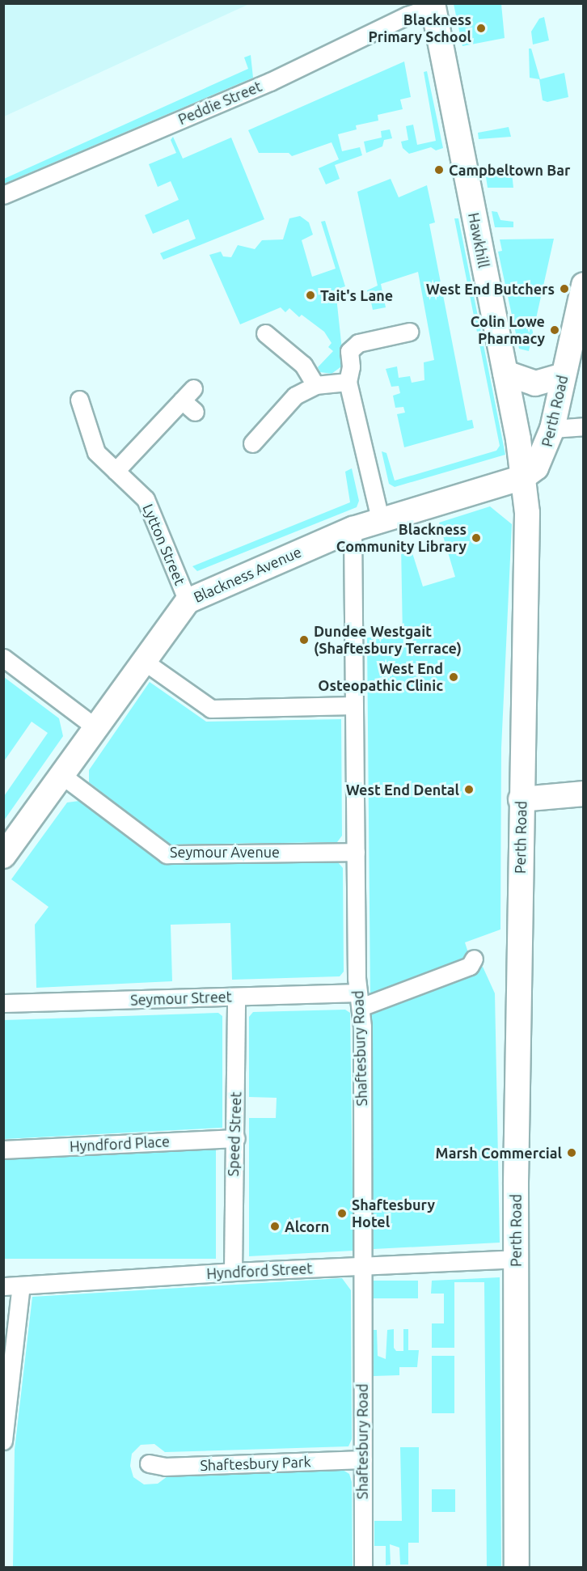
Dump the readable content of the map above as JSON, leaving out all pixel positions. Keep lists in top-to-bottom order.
{
  "streets": {
    "street": [
      "Peddie Street",
      "Hawkhill",
      "Perth Road",
      "Lytton Street",
      "Blackness Avenue",
      "Seymour Avenue",
      "Seymour Street",
      "Shaftesbury Road",
      "Speed Street",
      "Hyndford Place",
      "Hyndford Street",
      "Shaftesbury Park"
    ]
  },
  "crossings": [
    ["Peddie Street", "Hawkhill"],
    ["Hawkhill", "Perth Road"],
    ["Hawkhill", "Blackness Avenue"],
    ["Perth Road", "Blackness Avenue"],
    ["Perth Road", "Hyndford Street"],
    ["Lytton Street", "Blackness Avenue"],
    ["Blackness Avenue", "Seymour Avenue"],
    ["Blackness Avenue", "Shaftesbury Road"],
    ["Seymour Avenue", "Shaftesbury Road"],
    ["Seymour Street", "Shaftesbury Road"],
    ["Seymour Street", "Speed Street"],
    ["Shaftesbury Road", "Hyndford Street"],
    ["Shaftesbury Road", "Shaftesbury Park"],
    ["Speed Street", "Hyndford Place"],
    ["Speed Street", "Hyndford Street"]
  ],
  "places": [
    "Blackness Primary School",
    "Campbeltown Bar",
    "West End Butchers",
    "Tait's Lane",
    "Colin Lowe Pharmacy",
    "Blackness Community Library",
    "Dundee Westgait (Shaftesbury Terrace)",
    "West End Osteopathic Clinic",
    "West End Dental",
    "Marsh Commercial",
    "Shaftesbury Hotel",
    "Alcorn"
  ]
}
